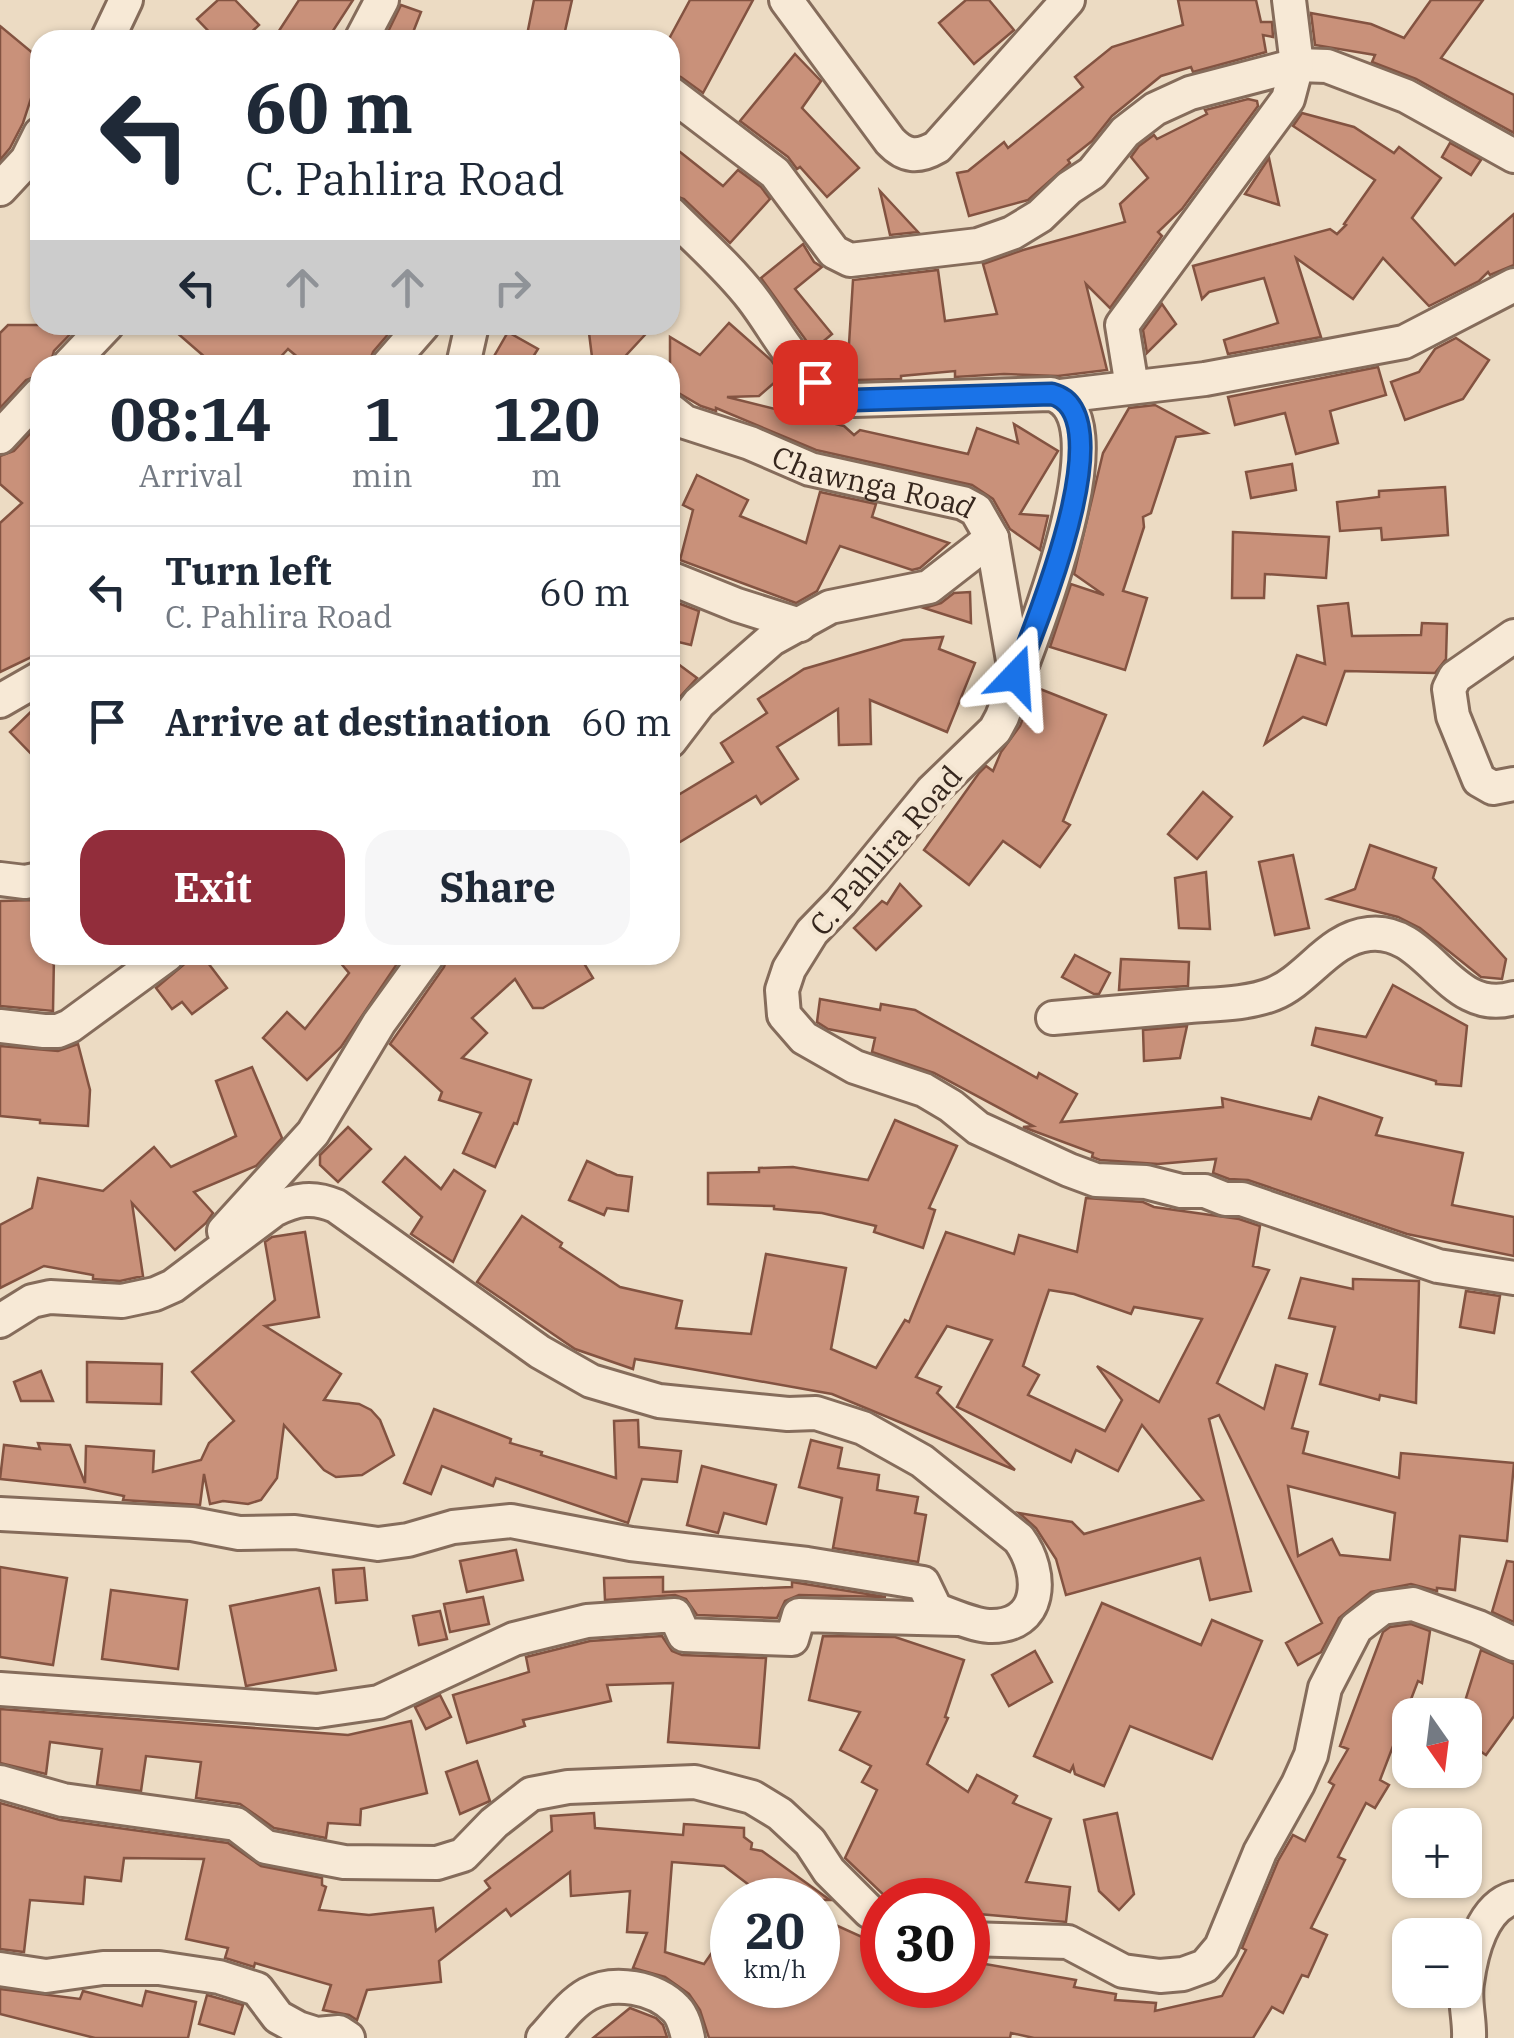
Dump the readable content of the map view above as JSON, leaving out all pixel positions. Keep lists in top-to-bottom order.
{
  "streets": {
    "street": ["Chawnga Road", "C. Pahlira Road"]
  },
  "crossings": [
    ["Chawnga Road", "C. Pahlira Road"]
  ],
  "north": "bottom",
  "page": {
    "turn": ["60 m", "C. Pahlira Road"],
    "eta": [
      "08:14",
      "Arrival",
      "1",
      "min",
      "120",
      "m"
    ],
    "list": [
      {
        "name": "Turn left",
        "note": "C. Pahlira Road",
        "value": "60 m"
      },
      {
        "name": "Arrive at destination",
        "value": "60 m"
      }
    ],
    "buttons": ["Exit", "Share"],
    "map_buttons": ["+", "−"],
    "speed": "20 km/h",
    "limit": "30"
  }
}
